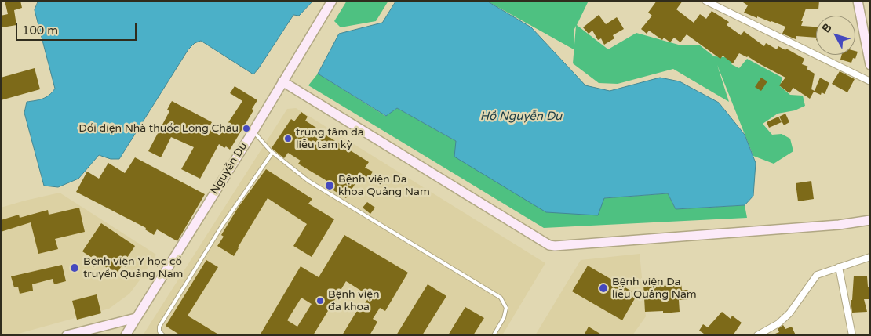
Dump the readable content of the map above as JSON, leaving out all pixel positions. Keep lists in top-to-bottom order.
{
  "streets": {
    "street": ["Nguyễn Du"]
  },
  "water": ["Hồ Nguyễn Du"],
  "places": [
    "Đối diện Nhà thuốc Long Châu",
    "trung tâm da liễu tam kỳ",
    "Bệnh viện Đa khoa Quảng Nam",
    "Bệnh viện Y học cổ truyền Quảng Nam",
    "Bệnh viện Da liễu Quảng Nam",
    "Bệnh viện đa khoa"
  ],
  "scale_bar": "100 m",
  "north": "top left"
}
